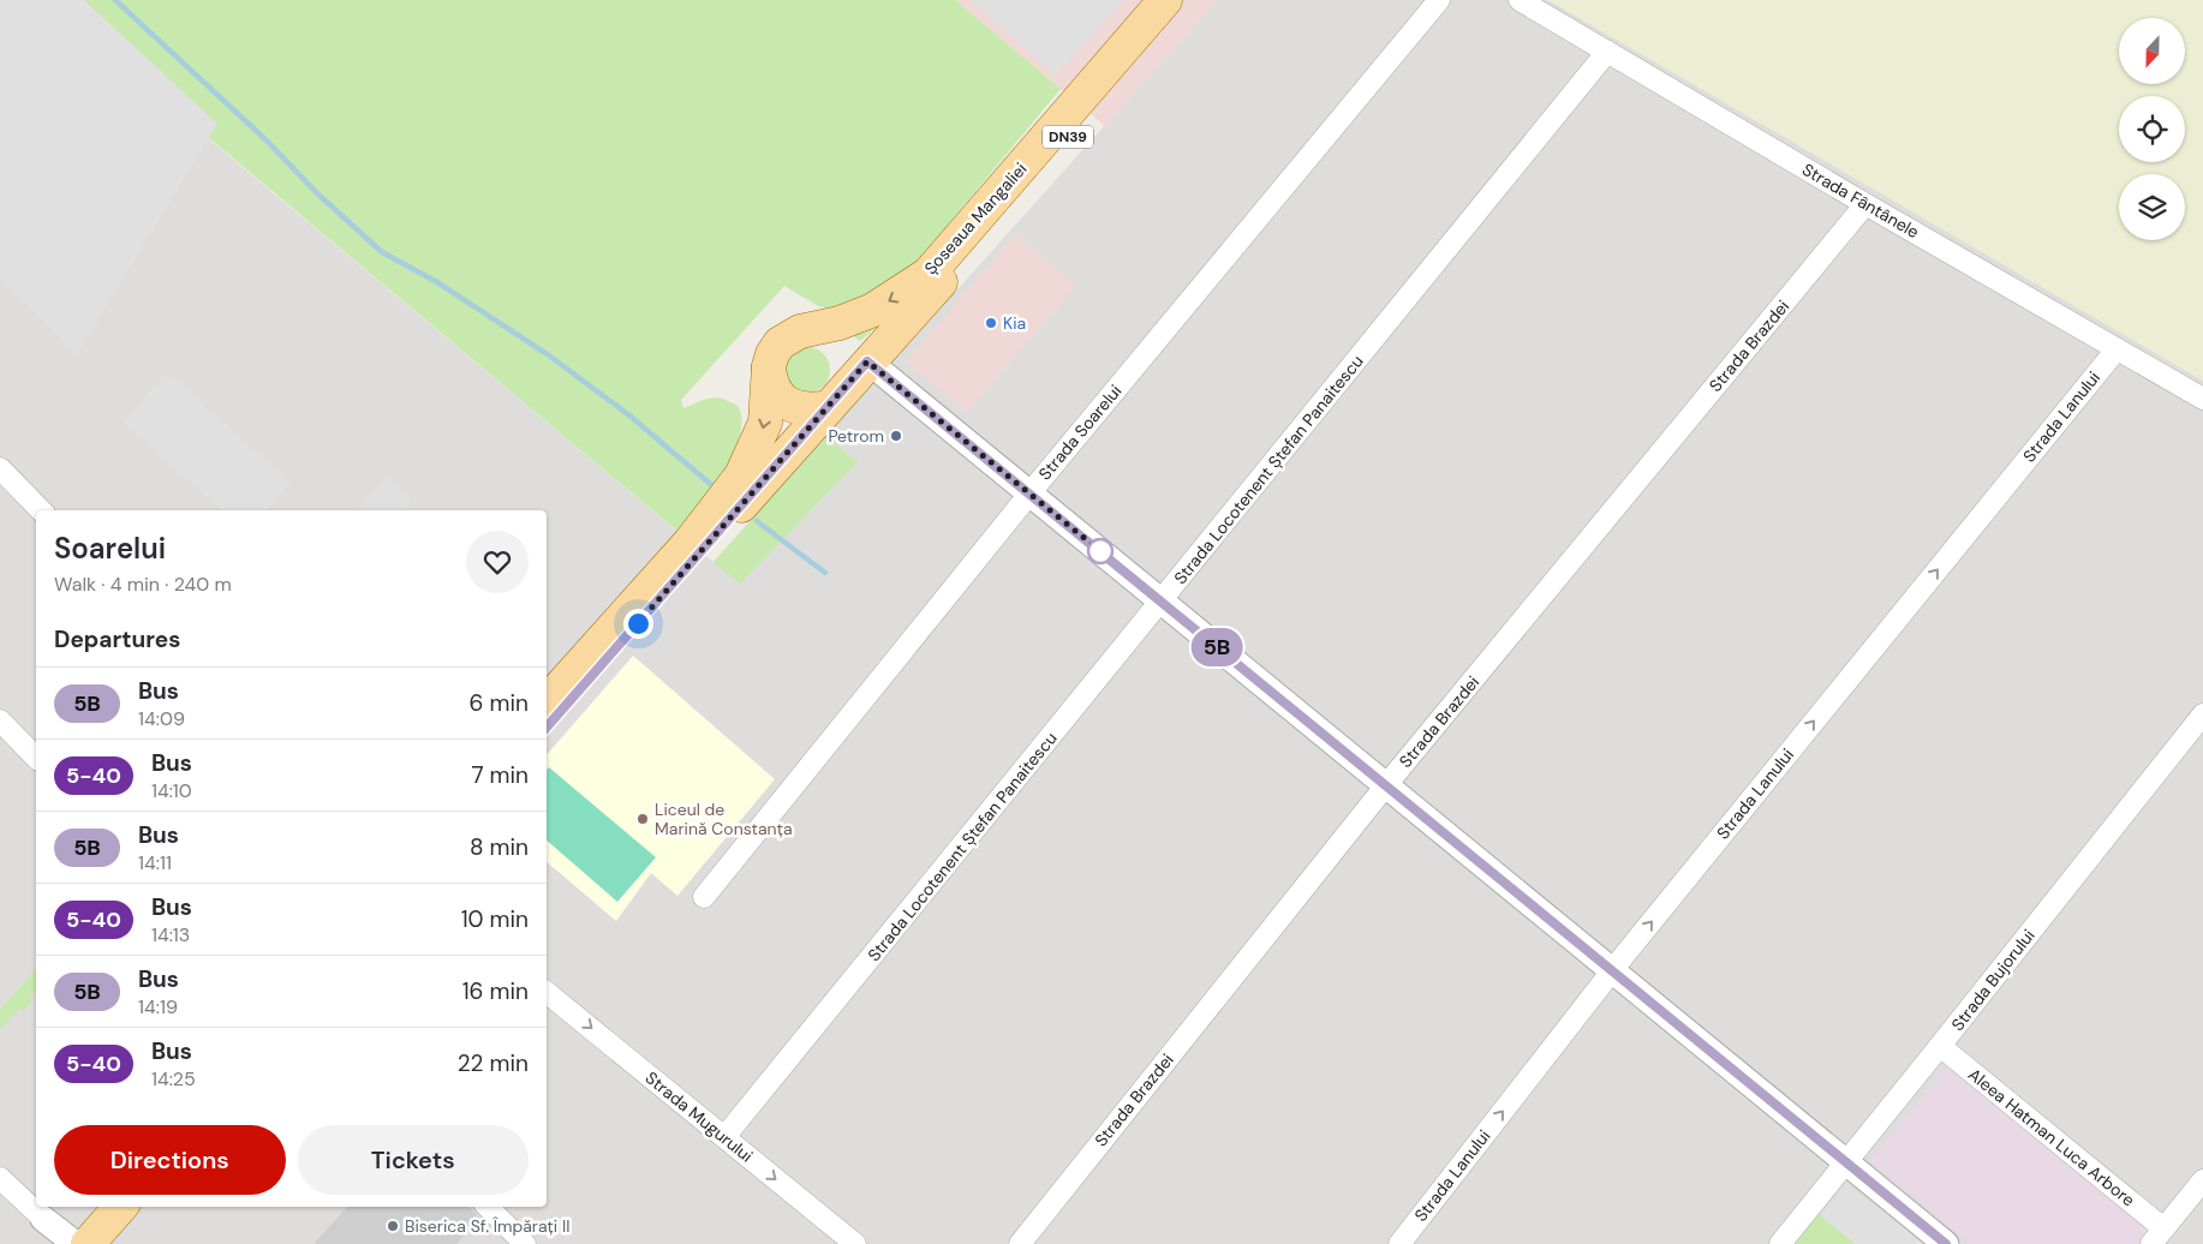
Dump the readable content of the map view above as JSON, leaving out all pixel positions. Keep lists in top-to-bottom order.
{
  "streets": {
    "main road": ["DN39", "Șoseaua Mangaliei"],
    "street": [
      "Strada Fântânele",
      "Strada Brazdei",
      "Strada Lanului",
      "Strada Soarelui",
      "Strada Locotenent Ștefan Panaitescu",
      "Strada Bujorului",
      "Strada Mugurului",
      "Aleea Hatman Luca Arbore"
    ]
  },
  "crossings": [
    ["Strada Fântânele", "Strada Brazdei"],
    ["Strada Fântânele", "Strada Lanului"],
    ["Strada Fântânele", "Strada Locotenent Ștefan Panaitescu"],
    ["Strada Locotenent Ștefan Panaitescu", "Strada Mugurului"],
    ["Strada Bujorului", "Aleea Hatman Luca Arbore"]
  ],
  "one_way": ["Strada Lanului", "Strada Mugurului"],
  "places": [
    "Kia",
    "Petrom",
    "Liceul de Marină Constanța",
    "Biserica Sf. Împărați II"
  ],
  "lines": ["bus line 5B"],
  "north": "bottom",
  "page": {
    "on_map": "5B",
    "heading": [
      ["Soarelui", "Walk · 4 min · 240 m"],
      "Departures"
    ],
    "list": [
      {
        "mark": "5B",
        "name": "Bus",
        "note": "14:09",
        "value": "6 min"
      },
      {
        "mark": "5-40",
        "name": "Bus",
        "note": "14:10",
        "value": "7 min"
      },
      {
        "mark": "5B",
        "name": "Bus",
        "note": "14:11",
        "value": "8 min"
      },
      {
        "mark": "5-40",
        "name": "Bus",
        "note": "14:13",
        "value": "10 min"
      },
      {
        "mark": "5B",
        "name": "Bus",
        "note": "14:19",
        "value": "16 min"
      },
      {
        "mark": "5-40",
        "name": "Bus",
        "note": "14:25",
        "value": "22 min"
      }
    ],
    "buttons": ["Directions", "Tickets"]
  }
}
